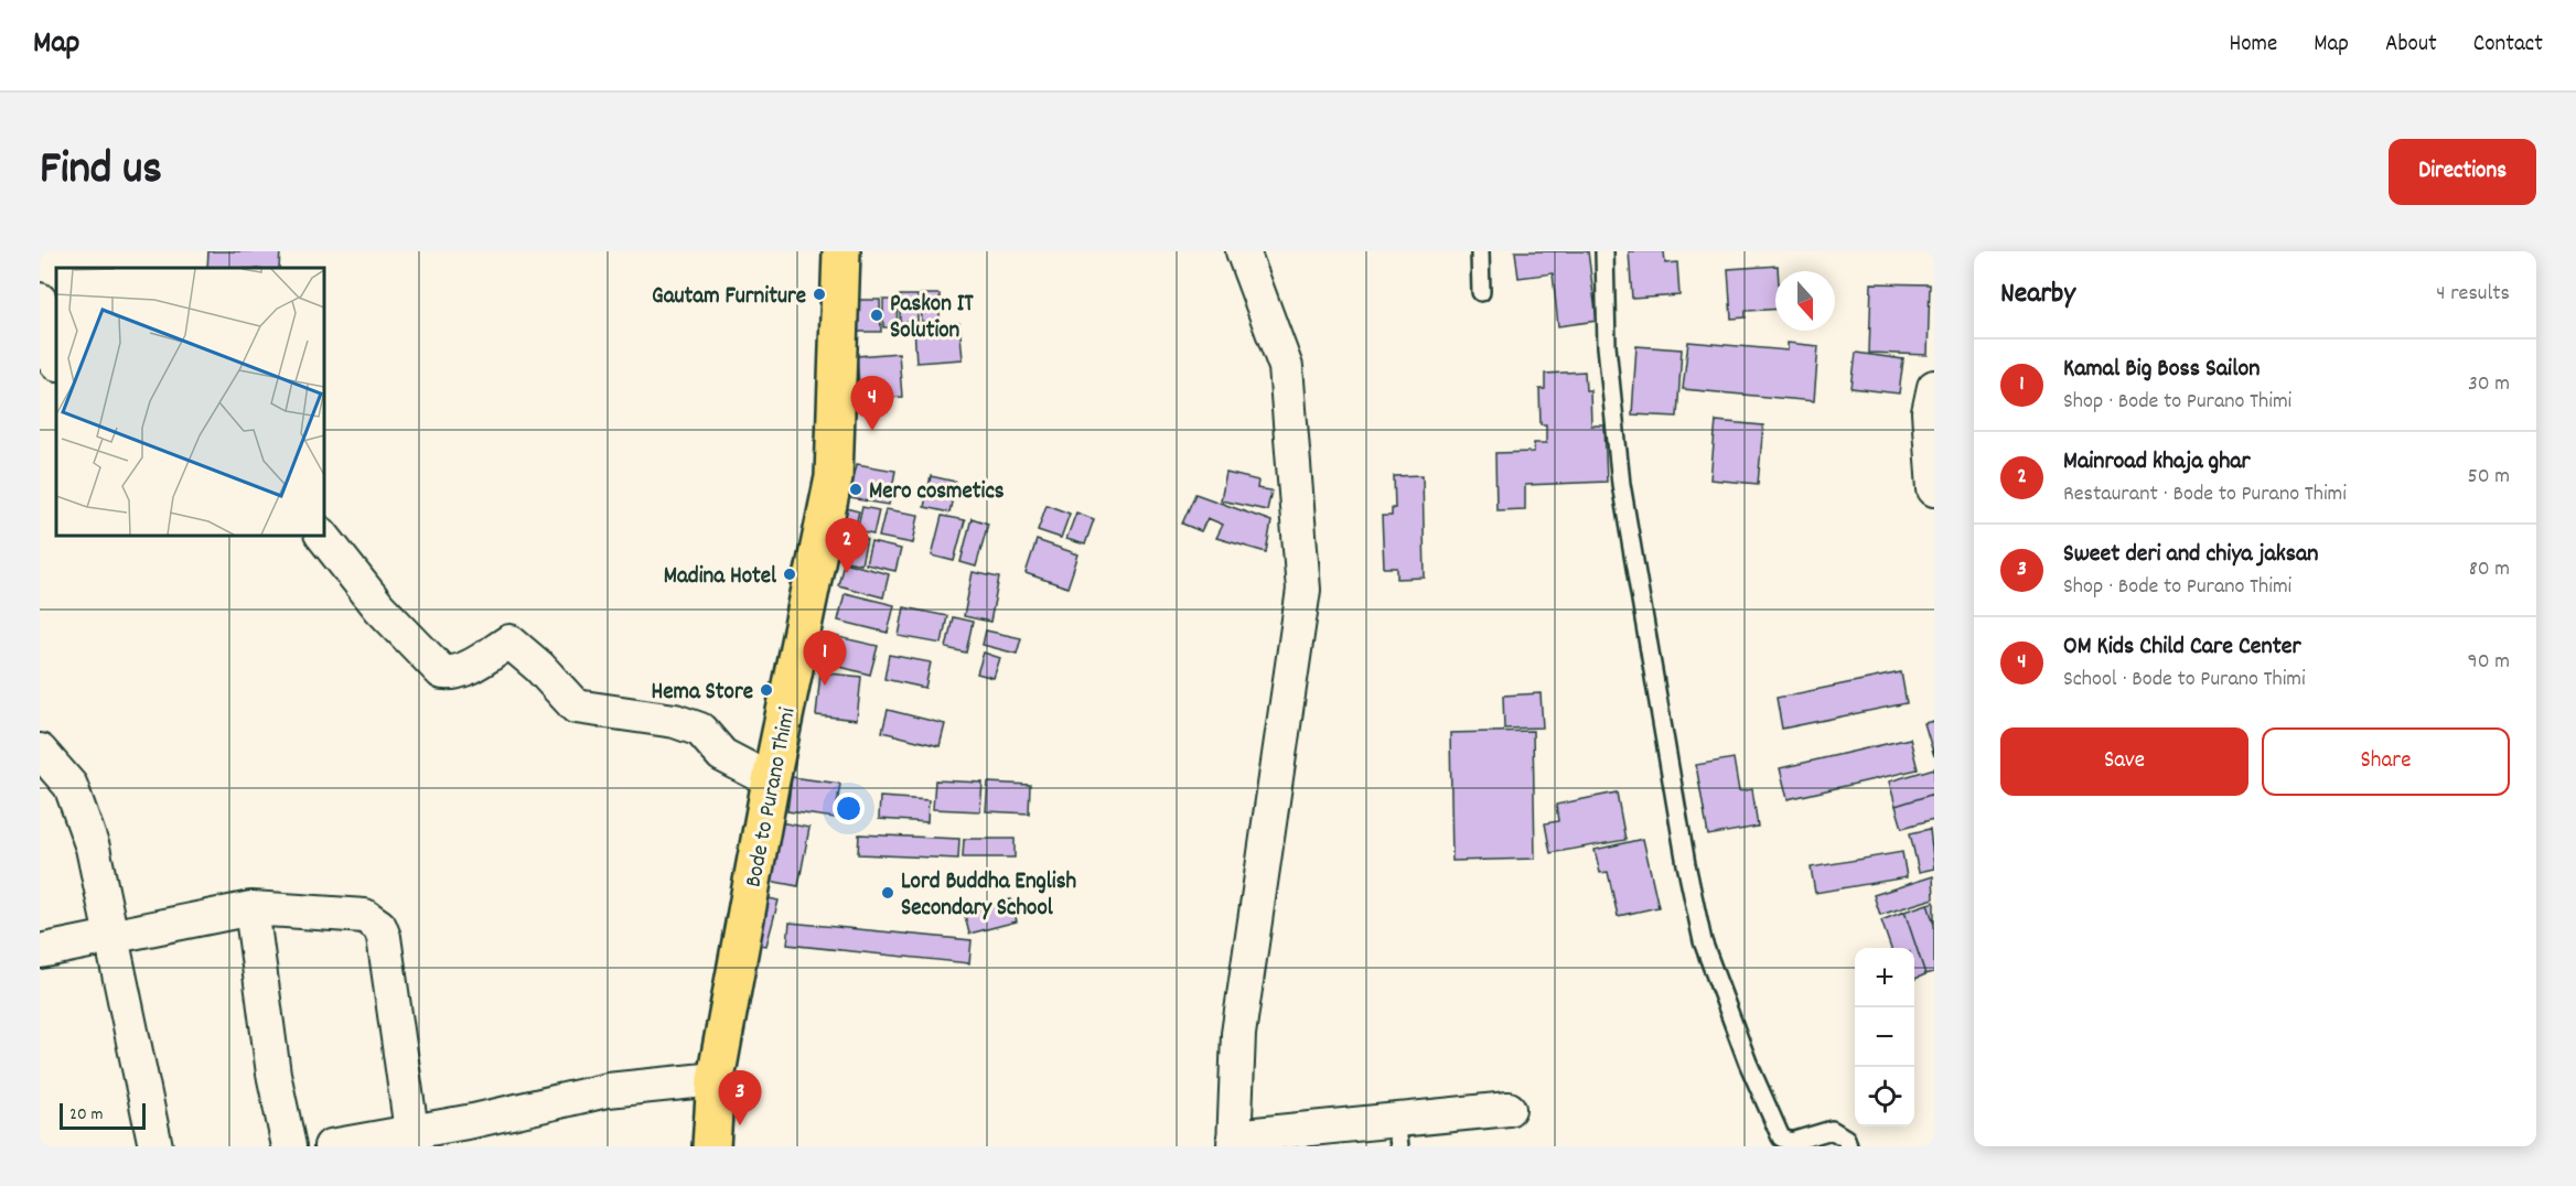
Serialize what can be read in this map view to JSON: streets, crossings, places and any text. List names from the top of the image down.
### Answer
{
  "streets": {
    "main road": ["Bode to Purano Thimi"]
  },
  "places": [
    "Gautam Furniture",
    "Paskon IT Solution",
    "Mero cosmetics",
    "Madina Hotel",
    "Hema Store",
    "Lord Buddha English Secondary School"
  ],
  "scale_bar": "20 m",
  "north": "bottom",
  "page": {
    "header": "Map",
    "nav": [
      "Home",
      "Map",
      "About",
      "Contact"
    ],
    "title": "Find us",
    "buttons": [
      "Directions",
      ["Save", "Share"]
    ],
    "heading": ["Nearby", "4 results"],
    "list": [
      {
        "mark": "1",
        "name": "Kamal Big Boss Sailon",
        "note": "Shop · Bode to Purano Thimi",
        "value": "30 m"
      },
      {
        "mark": "2",
        "name": "Mainroad khaja ghar",
        "note": "Restaurant · Bode to Purano Thimi",
        "value": "50 m"
      },
      {
        "mark": "3",
        "name": "Sweet deri and chiya jaksan",
        "note": "Shop · Bode to Purano Thimi",
        "value": "80 m"
      },
      {
        "mark": "4",
        "name": "OM Kids Child Care Center",
        "note": "School · Bode to Purano Thimi",
        "value": "90 m"
      }
    ],
    "pins": [
      "4",
      "2",
      "1",
      "3"
    ],
    "map_buttons": ["+", "−"],
    "scale": "20 m"
  }
}
